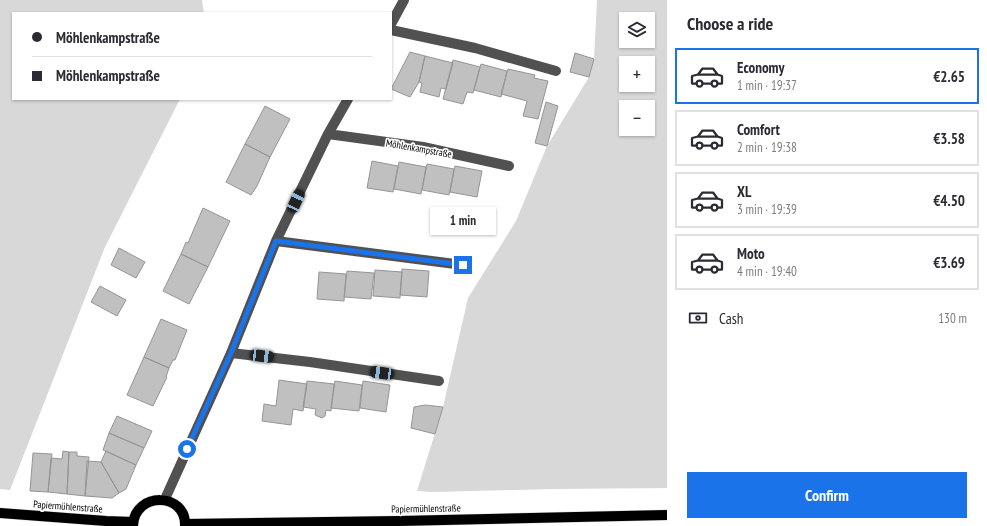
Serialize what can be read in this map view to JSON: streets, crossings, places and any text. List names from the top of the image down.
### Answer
{
  "streets": {
    "main road": ["Papiermühlenstraße"],
    "street": ["Möhlenkampstraße"]
  },
  "page": {
    "heading": "Choose a ride",
    "map_buttons": ["+", "−"],
    "banner": ["Möhlenkampstraße", "Möhlenkampstraße"],
    "list": [
      {
        "name": "Economy",
        "note": "1 min · 19:37",
        "value": "€2.65"
      },
      {
        "name": "Comfort",
        "note": "2 min · 19:38",
        "value": "€3.58"
      },
      {
        "name": "XL",
        "note": "3 min · 19:39",
        "value": "€4.50"
      },
      {
        "name": "Moto",
        "note": "4 min · 19:40",
        "value": "€3.69"
      }
    ],
    "bubble": "1 min",
    "pay": ["Cash", "130 m"],
    "buttons": "Confirm"
  }
}
